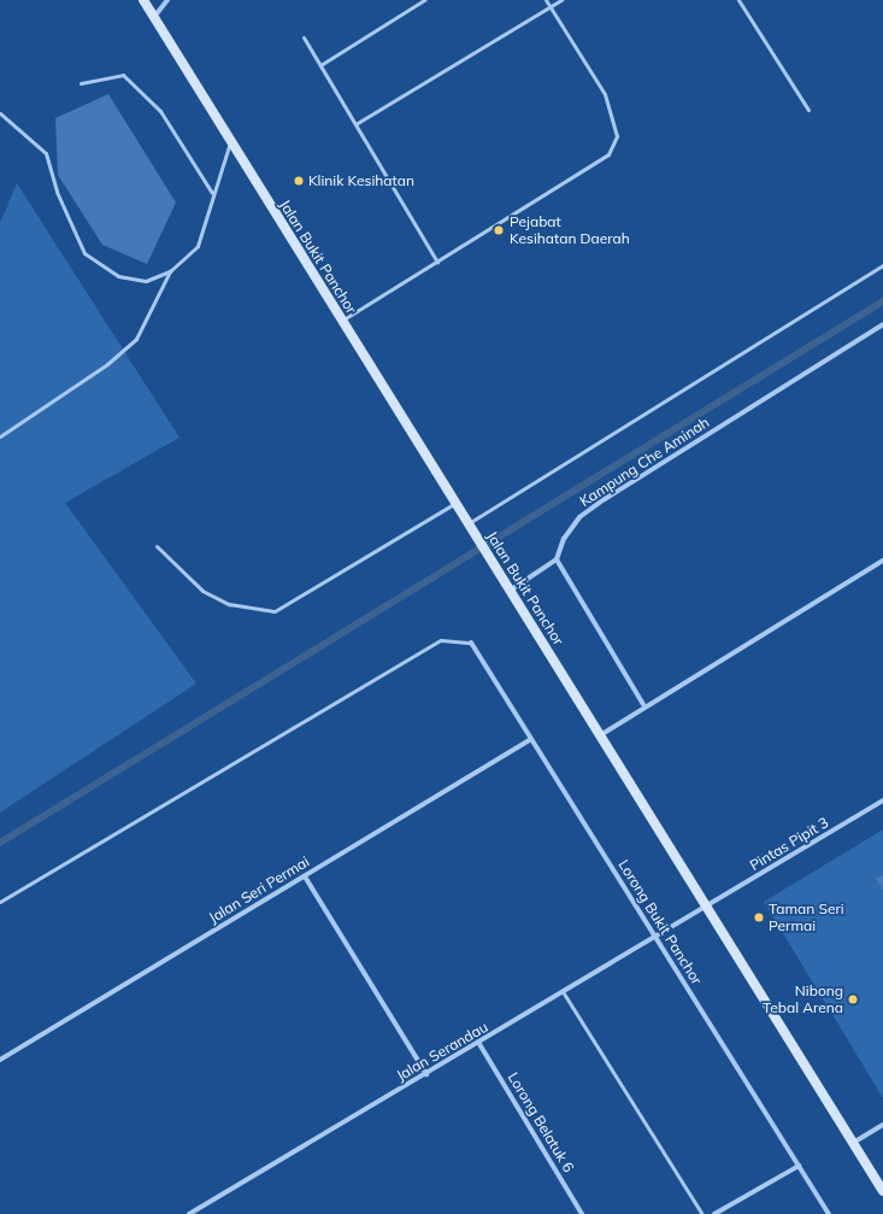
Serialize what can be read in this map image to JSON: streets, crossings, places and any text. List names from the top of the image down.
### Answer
{
  "streets": {
    "main road": ["Jalan Bukit Panchor"],
    "street": [
      "Kampung Che Aminah",
      "Pintas Pipit 3",
      "Jalan Seri Permai",
      "Lorong Bukit Panchor",
      "Jalan Serandau",
      "Lorong Belatuk 6"
    ]
  },
  "crossings": [
    ["Jalan Bukit Panchor", "Pintas Pipit 3"],
    ["Jalan Bukit Panchor", "Jalan Serandau"],
    ["Pintas Pipit 3", "Jalan Serandau"],
    ["Jalan Seri Permai", "Lorong Bukit Panchor"],
    ["Lorong Bukit Panchor", "Jalan Serandau"],
    ["Jalan Serandau", "Lorong Belatuk 6"]
  ],
  "places": [
    "Klinik Kesihatan",
    "Pejabat Kesihatan Daerah",
    "Taman Seri Permai",
    "Nibong Tebal Arena"
  ]
}
